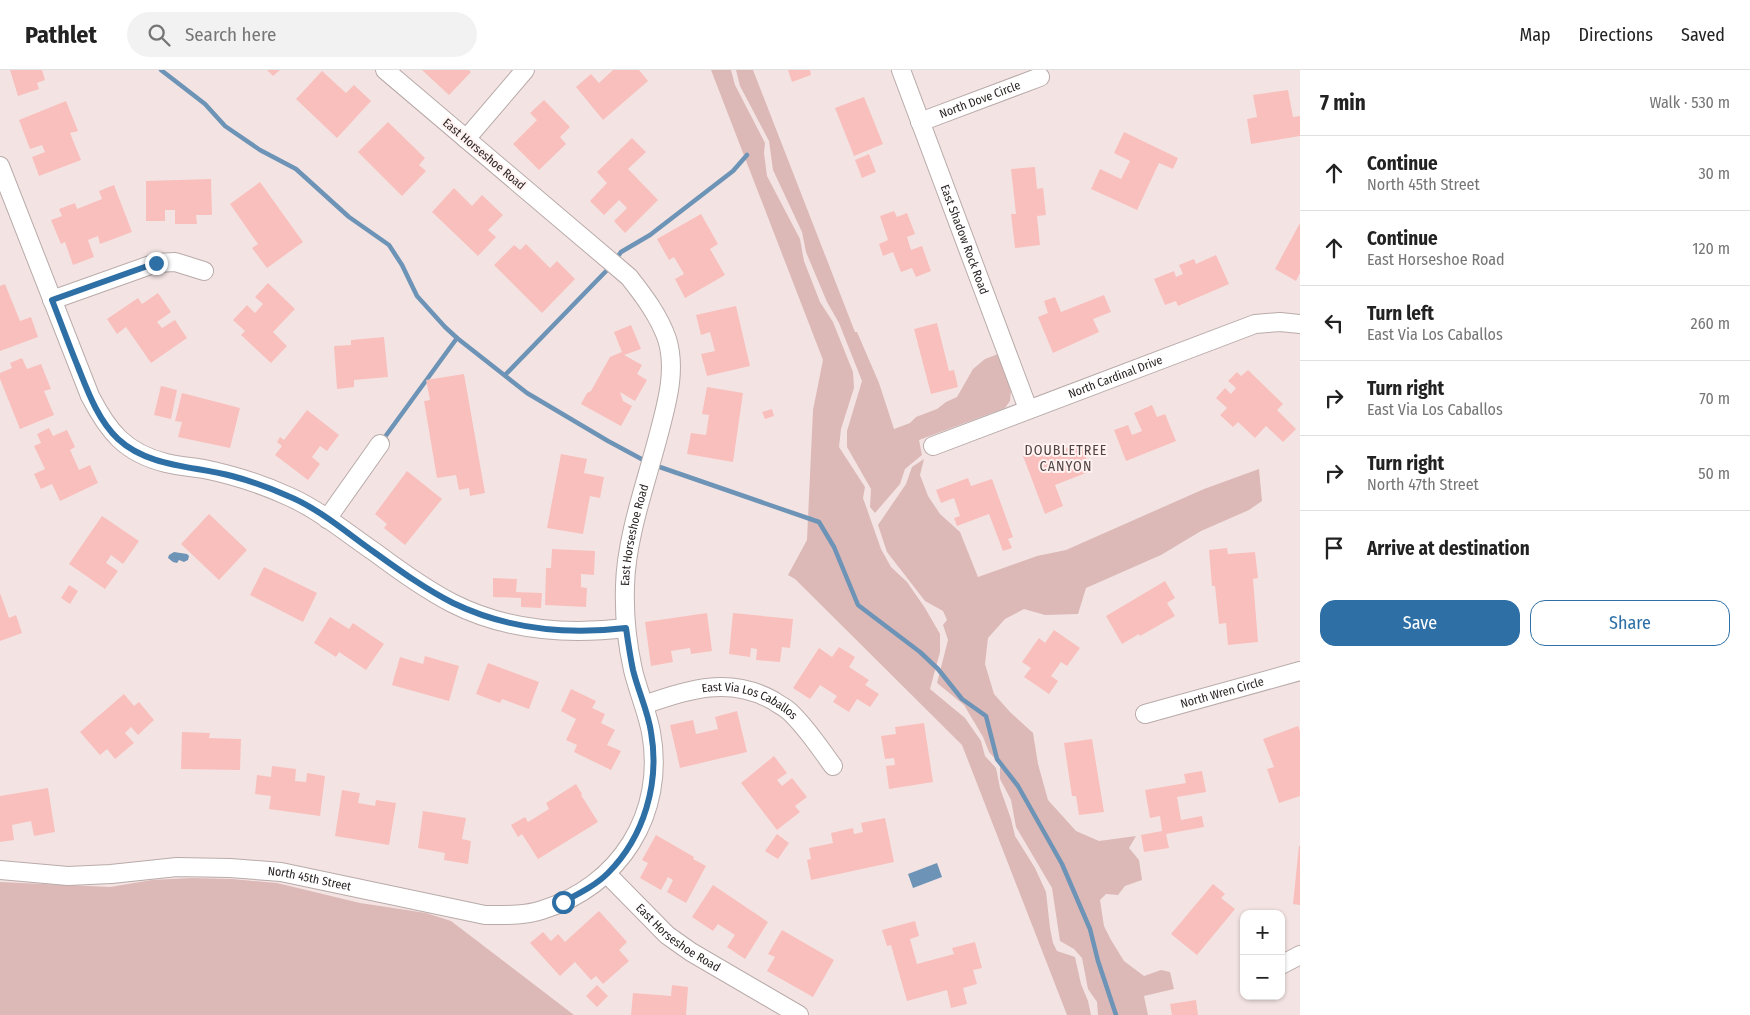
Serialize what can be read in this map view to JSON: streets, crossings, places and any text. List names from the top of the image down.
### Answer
{
  "streets": {
    "street": [
      "North Dove Circle",
      "East Horseshoe Road",
      "East Shadow Rock Road",
      "North Cardinal Drive",
      "North Wren Circle",
      "East Via Los Caballos",
      "North 45th Street"
    ]
  },
  "crossings": [
    ["North Dove Circle", "East Shadow Rock Road"],
    ["East Horseshoe Road", "East Via Los Caballos"],
    ["East Horseshoe Road", "North 45th Street"],
    ["East Shadow Rock Road", "North Cardinal Drive"]
  ],
  "districts": ["DOUBLETREE CANYON"],
  "page": {
    "header": "Pathlet",
    "search": "Search here",
    "nav": ["Map", "Directions", "Saved"],
    "heading": ["7 min", "Walk · 530 m"],
    "list": [
      ["Continue", "North 45th Street", "30 m"],
      ["Continue", "East Horseshoe Road", "120 m"],
      ["Turn left", "East Via Los Caballos", "260 m"],
      ["Turn right", "East Via Los Caballos", "70 m"],
      ["Turn right", "North 47th Street", "50 m"],
      "Arrive at destination"
    ],
    "buttons": ["Save", "Share"],
    "map_buttons": ["+", "−"]
  }
}
